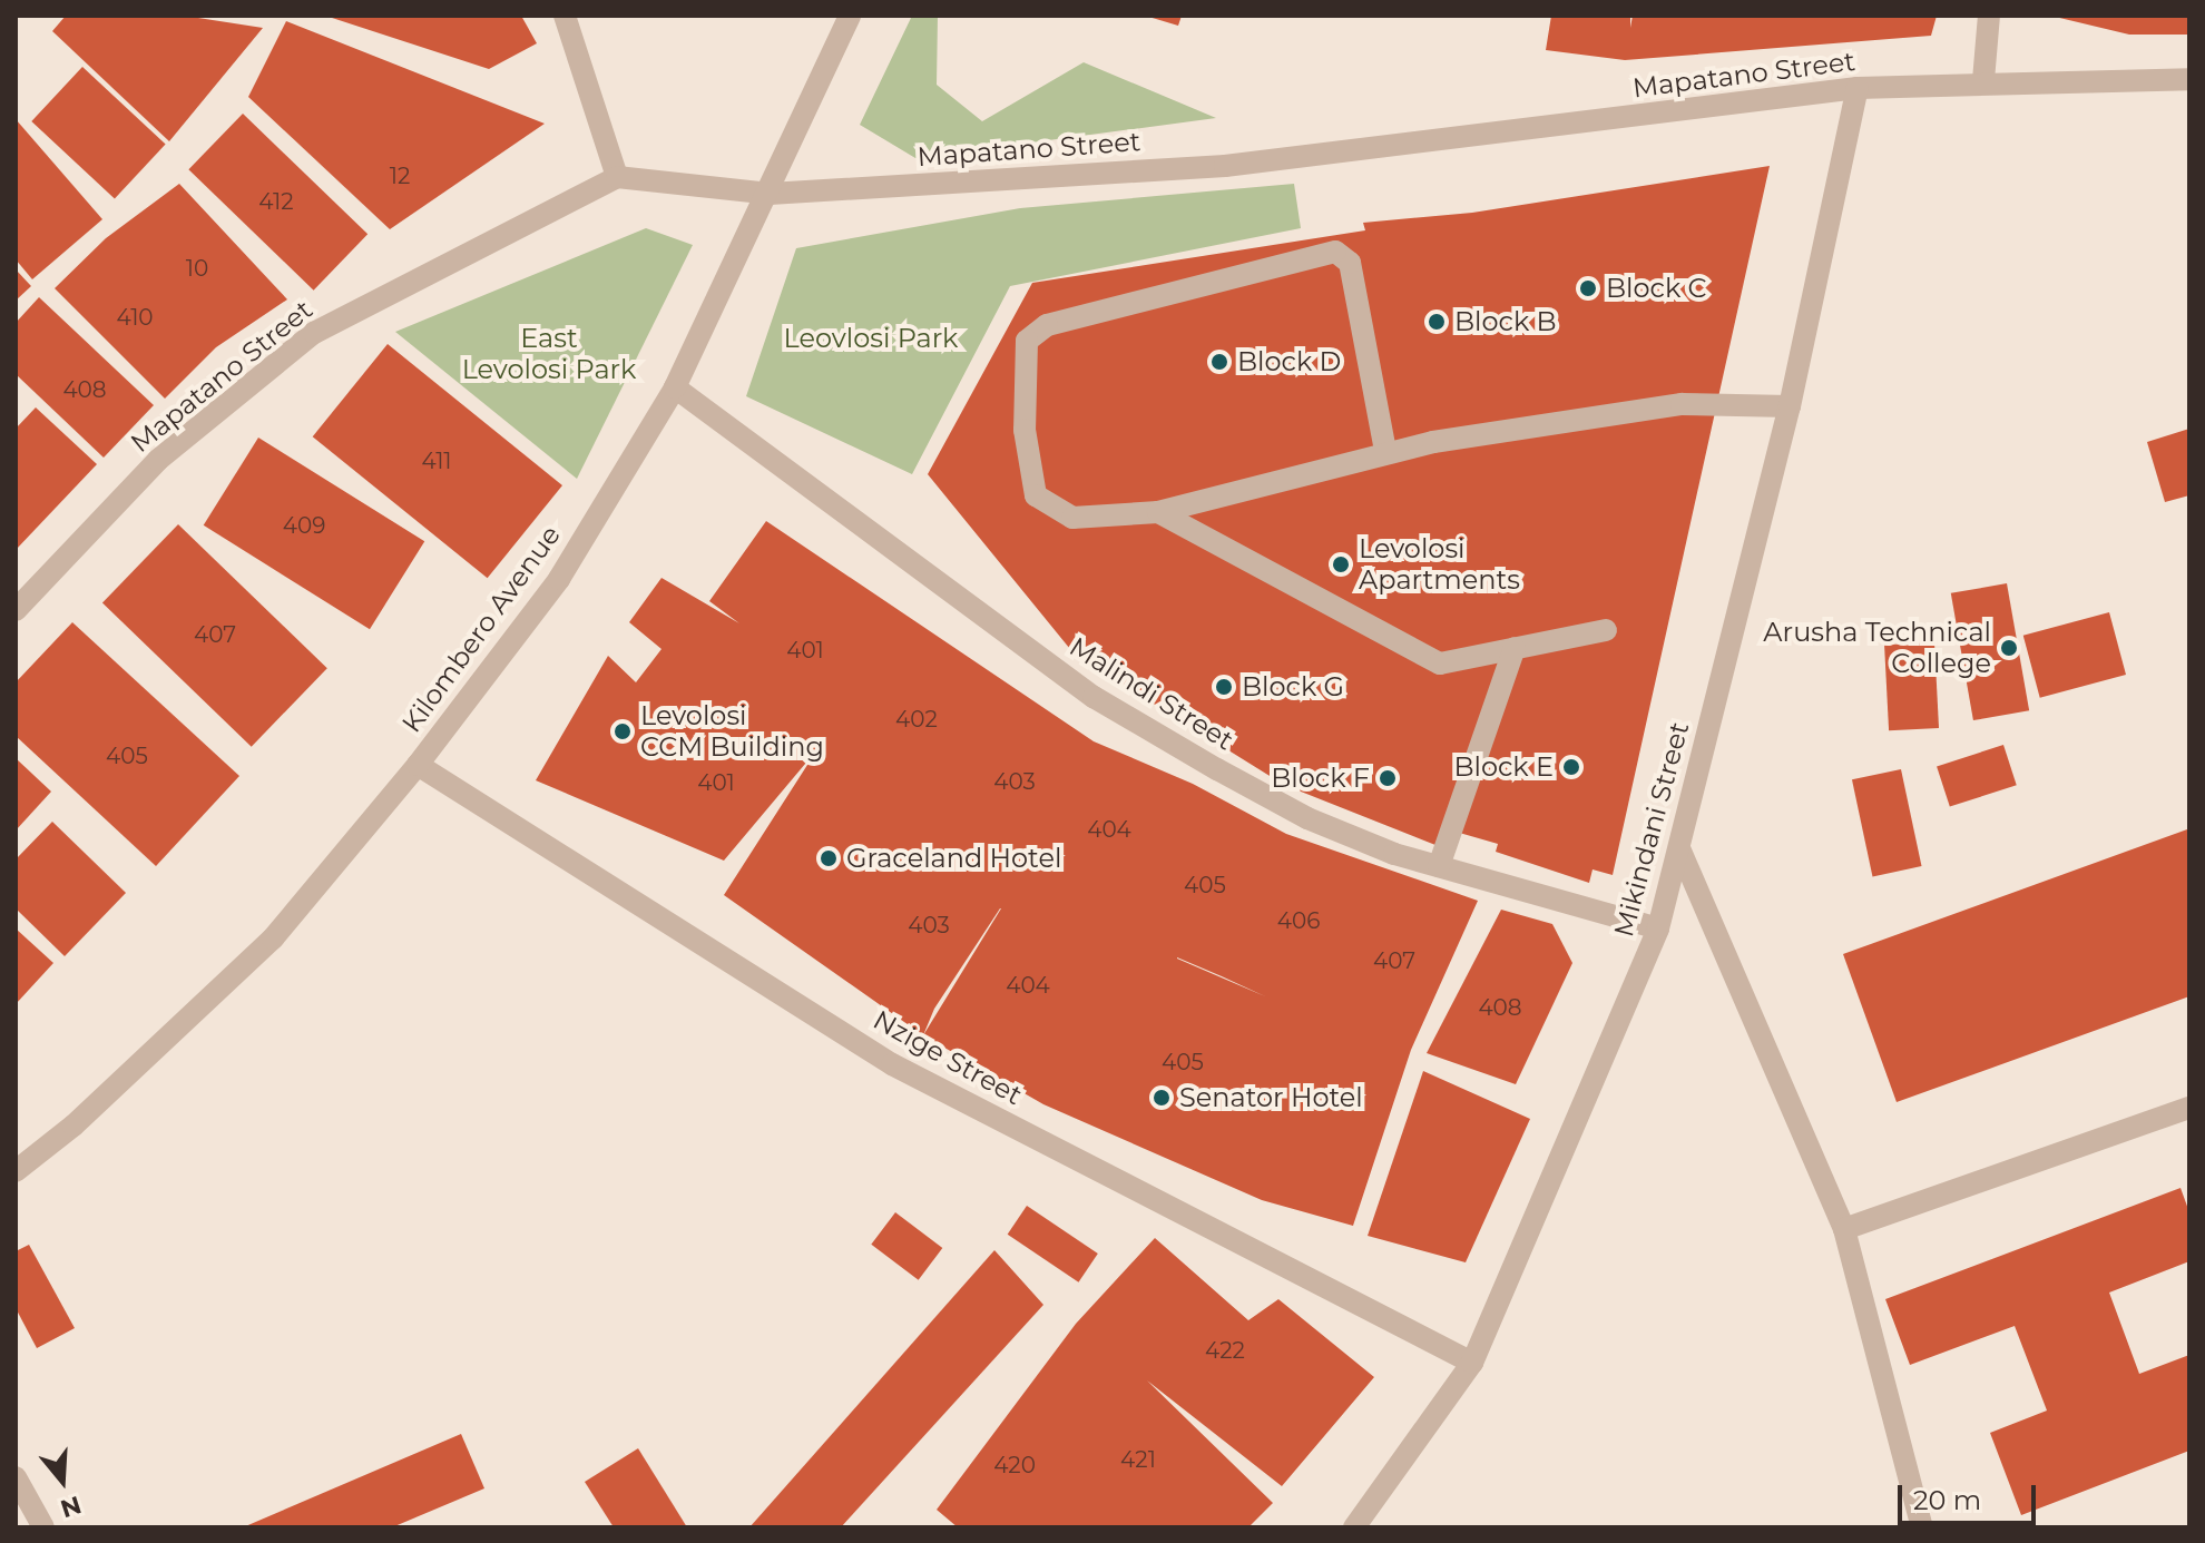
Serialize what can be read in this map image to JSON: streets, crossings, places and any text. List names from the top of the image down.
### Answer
{
  "streets": {
    "street": [
      "Mapatano Street",
      "Kilombero Avenue",
      "Malindi Street",
      "Mikindani Street",
      "Nzige Street"
    ]
  },
  "crossings": [
    ["Mapatano Street", "Kilombero Avenue"],
    ["Mapatano Street", "Mikindani Street"],
    ["Kilombero Avenue", "Malindi Street"],
    ["Kilombero Avenue", "Nzige Street"],
    ["Malindi Street", "Mikindani Street"],
    ["Mikindani Street", "Nzige Street"]
  ],
  "parks": ["East Levolosi Park", "Leovlosi Park"],
  "places": [
    "Block C",
    "Block B",
    "Block D",
    "Levolosi Apartments",
    "Arusha Technical College",
    "Block G",
    "Levolosi CCM Building",
    "Block E",
    "Block F",
    "Graceland Hotel",
    "Senator Hotel"
  ],
  "house_numbers": [
    "12",
    "412",
    "10",
    "410",
    "408",
    "411",
    "409",
    "407",
    "401",
    "402",
    "405",
    "403",
    "401",
    "404",
    "405",
    "406",
    "403",
    "407",
    "404",
    "408",
    "405",
    "422",
    "421",
    "420"
  ],
  "scale_bar": "20 m",
  "north": "bottom"
}
